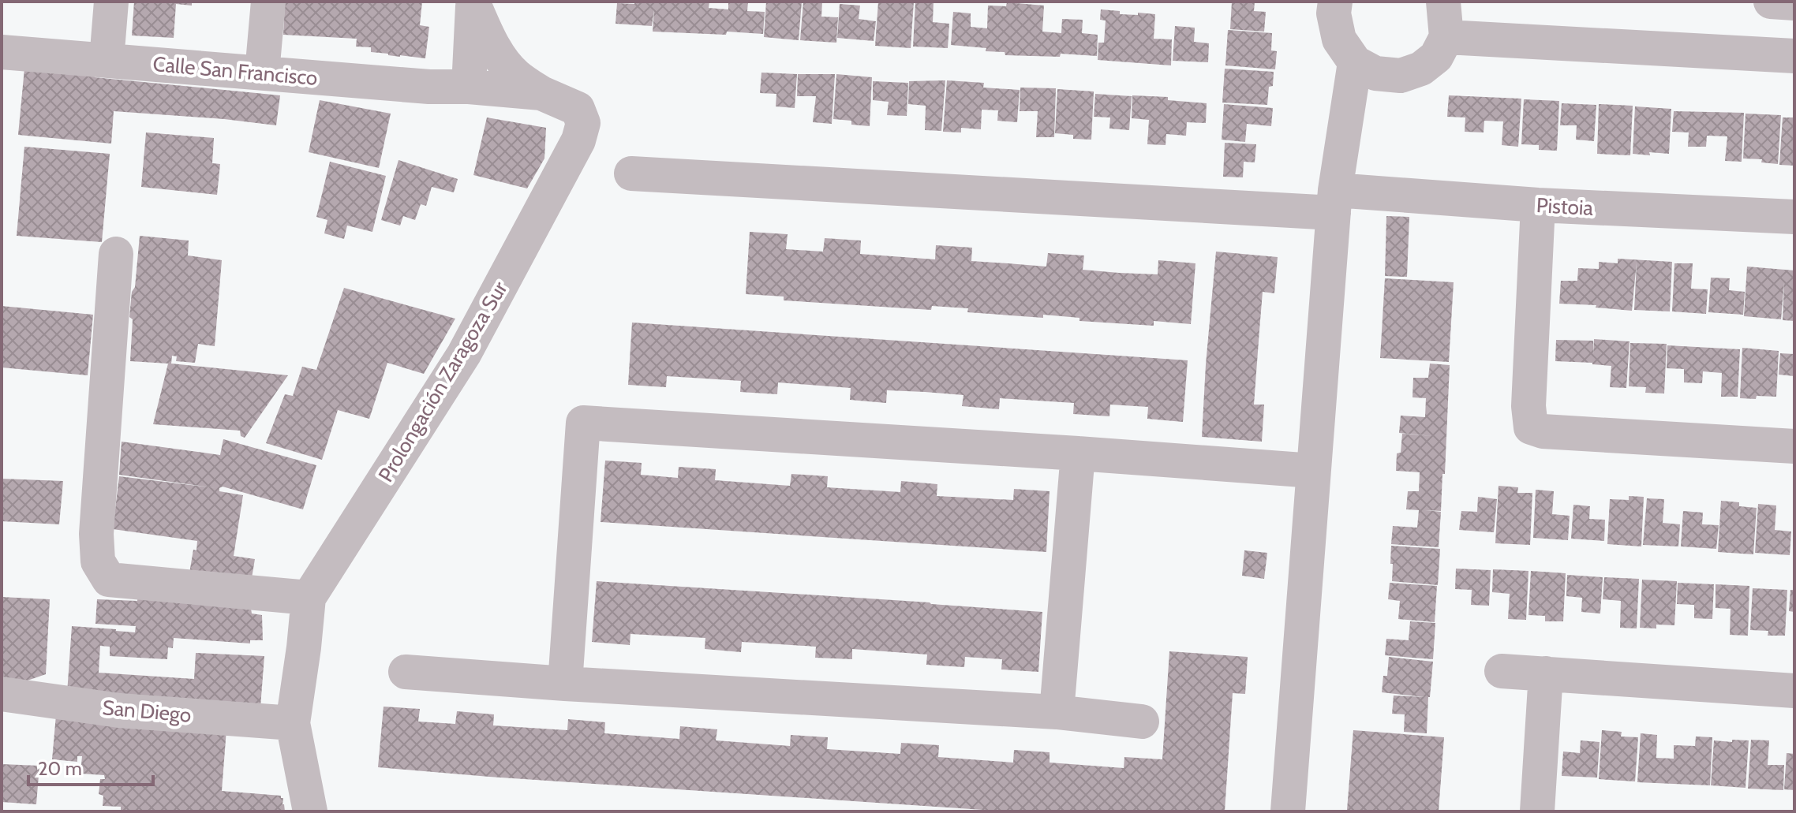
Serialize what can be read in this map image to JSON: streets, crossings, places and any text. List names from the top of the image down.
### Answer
{
  "streets": {
    "street": [
      "Calle San Francisco",
      "Pistoia",
      "Prolongación Zaragoza Sur",
      "San Diego"
    ]
  },
  "crossings": [
    ["Calle San Francisco", "Prolongación Zaragoza Sur"],
    ["Prolongación Zaragoza Sur", "San Diego"]
  ],
  "scale_bar": "20 m"
}
